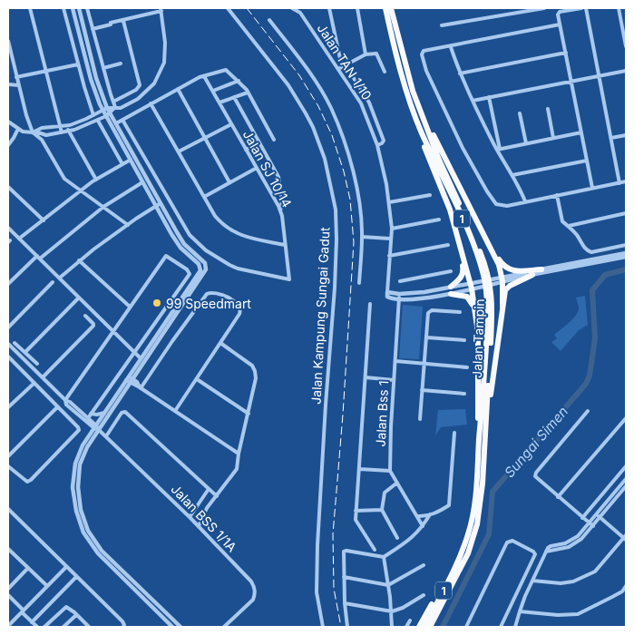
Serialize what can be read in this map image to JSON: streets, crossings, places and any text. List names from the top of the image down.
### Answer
{
  "streets": {
    "highway": ["1", "Jalan Tampin"],
    "street": [
      "Jalan TAN 1/10",
      "Jalan SJ 10/14",
      "Jalan Kampung Sungai Gadut",
      "Jalan Bss 1",
      "Jalan BSS 1/1A"
    ]
  },
  "crossings": [
    ["1", "Jalan Tampin"]
  ],
  "water": ["Sungai Simen"],
  "places": ["99 Speedmart"]
}
